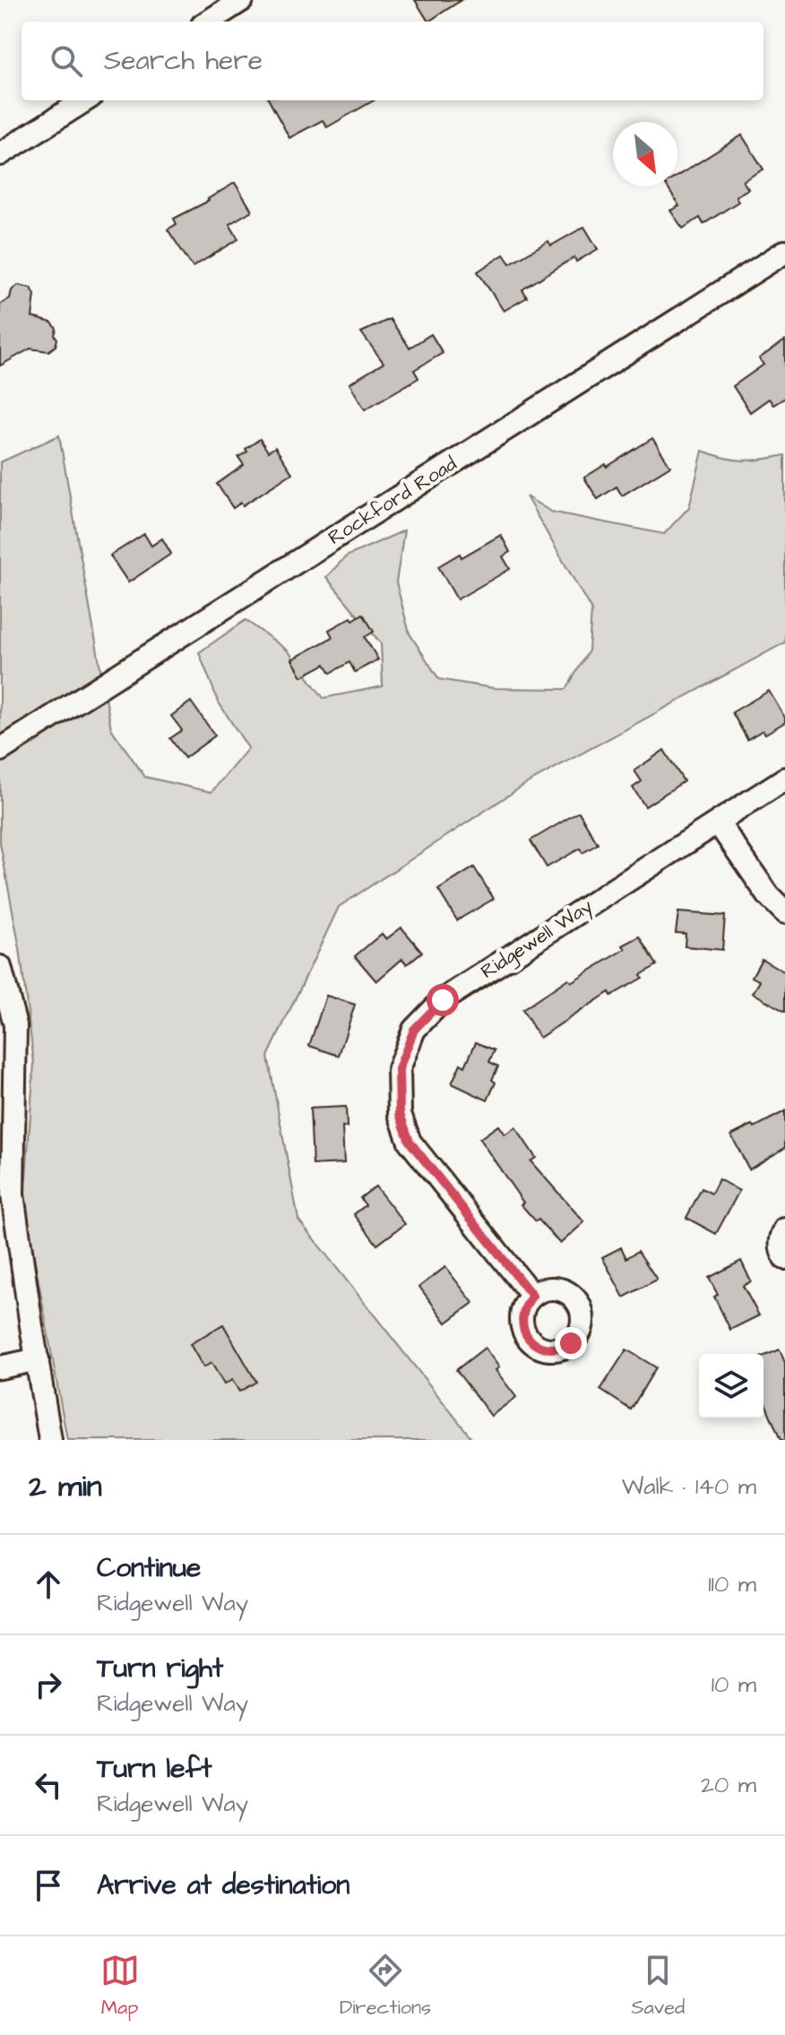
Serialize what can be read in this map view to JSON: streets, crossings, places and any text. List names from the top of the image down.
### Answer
{
  "streets": {
    "street": ["Rockford Road", "Ridgewell Way"]
  },
  "north": "bottom right",
  "page": {
    "search": "Search here",
    "heading": ["2 min", "Walk · 140 m"],
    "list": [
      ["Continue", "Ridgewell Way", "110 m"],
      ["Turn right", "Ridgewell Way", "10 m"],
      ["Turn left", "Ridgewell Way", "20 m"],
      "Arrive at destination"
    ],
    "nav": ["Map", "Directions", "Saved"]
  }
}
